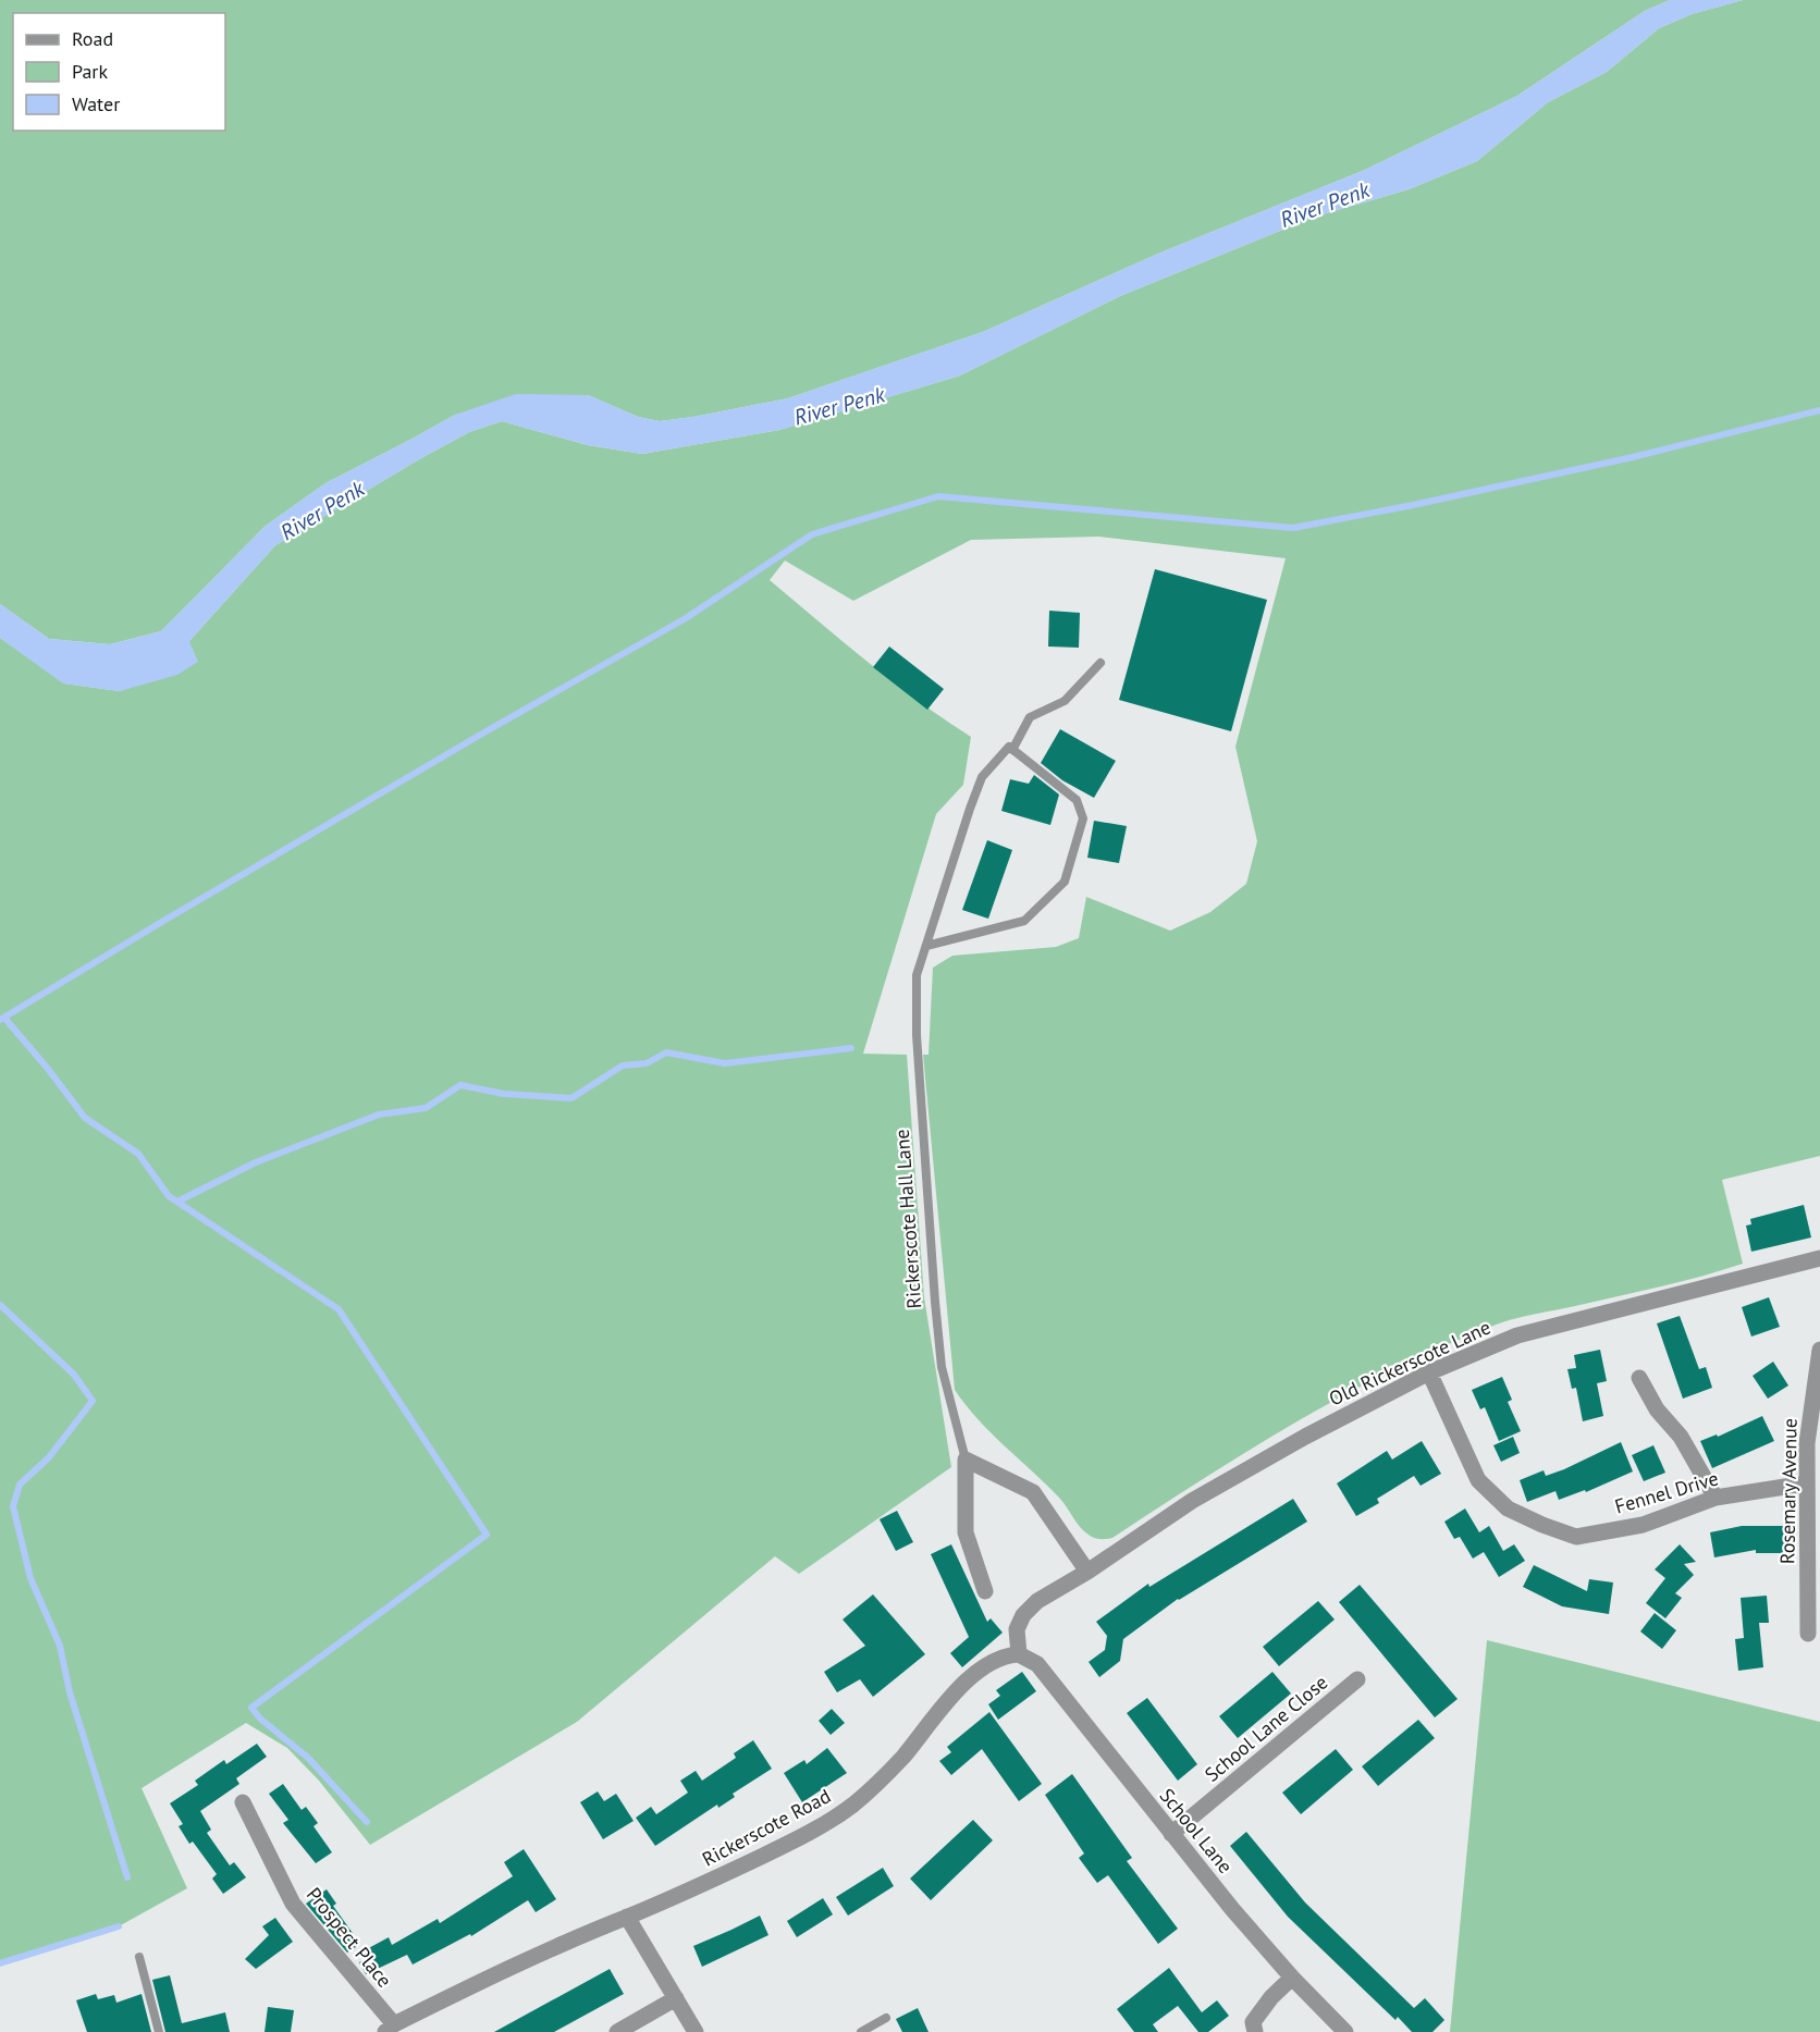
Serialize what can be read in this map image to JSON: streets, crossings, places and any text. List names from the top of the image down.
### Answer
{
  "streets": {
    "street": [
      "Old Rickerscote Lane",
      "Rosemary Avenue",
      "Fennel Drive",
      "School Lane Close",
      "Rickerscote Road",
      "School Lane",
      "Prospect Place"
    ],
    "lane": ["Rickerscote Hall Lane"]
  },
  "crossings": [
    ["Old Rickerscote Lane", "Fennel Drive"],
    ["Rosemary Avenue", "Fennel Drive"],
    ["School Lane Close", "School Lane"],
    ["Rickerscote Road", "School Lane"],
    ["Rickerscote Road", "Prospect Place"]
  ],
  "water": ["River Penk"],
  "legend": ["Road", "Park", "Water"]
}
